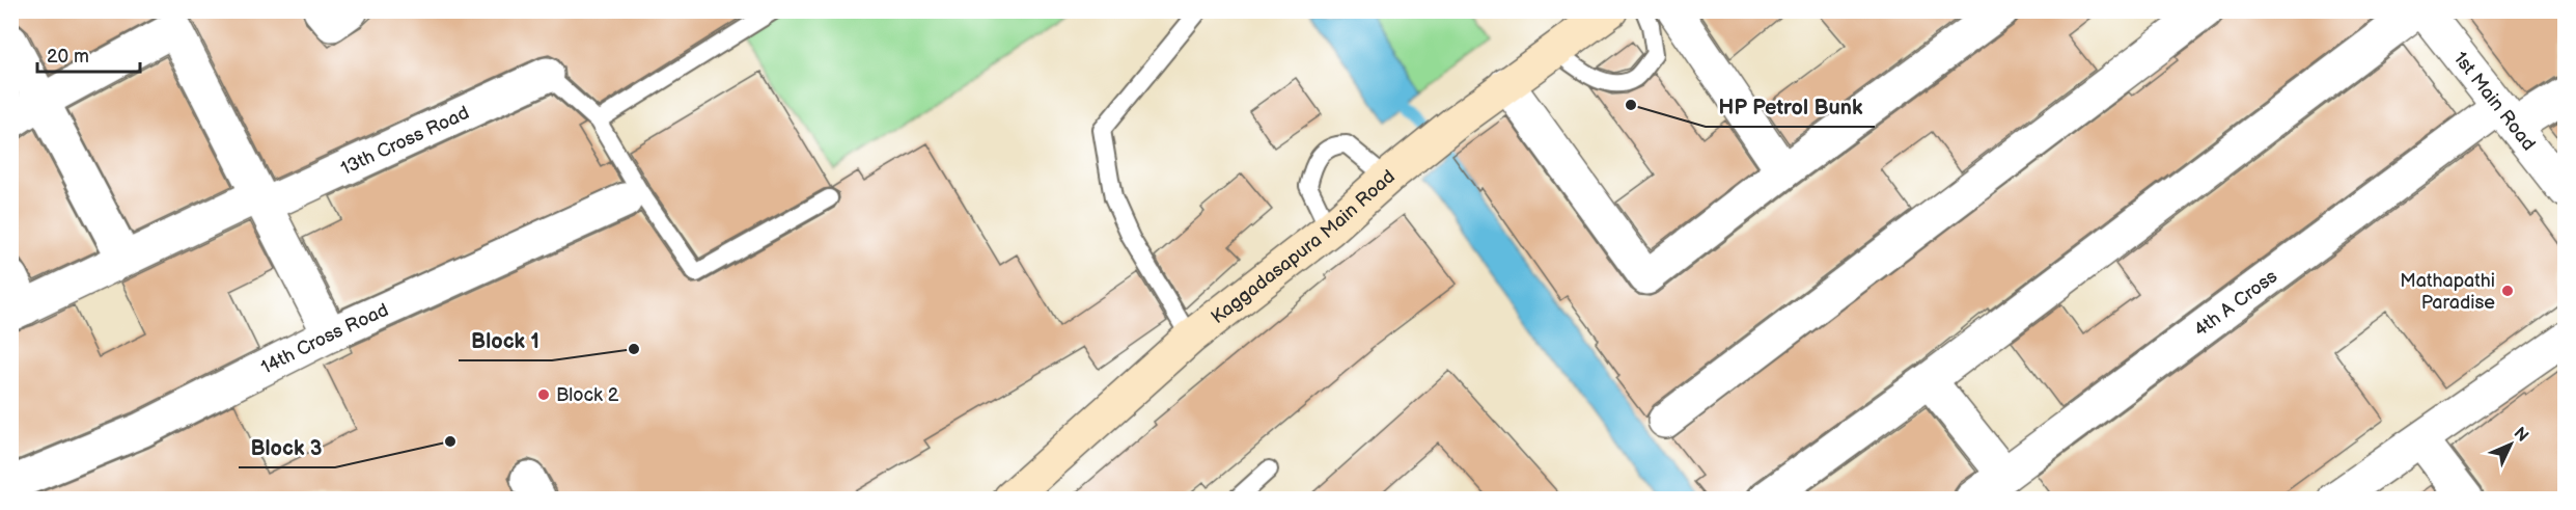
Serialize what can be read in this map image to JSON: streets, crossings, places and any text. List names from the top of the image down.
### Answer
{
  "streets": {
    "main road": ["Kaggadasapura Main Road"],
    "street": [
      "1st Main Road",
      "13th Cross Road",
      "4th A Cross",
      "14th Cross Road"
    ]
  },
  "crossings": [
    ["1st Main Road", "4th A Cross"]
  ],
  "places": [
    "HP Petrol Bunk",
    "Mathapathi Paradise",
    "Block 1",
    "Block 2",
    "Block 3"
  ],
  "scale_bar": "20 m",
  "north": "top right"
}
